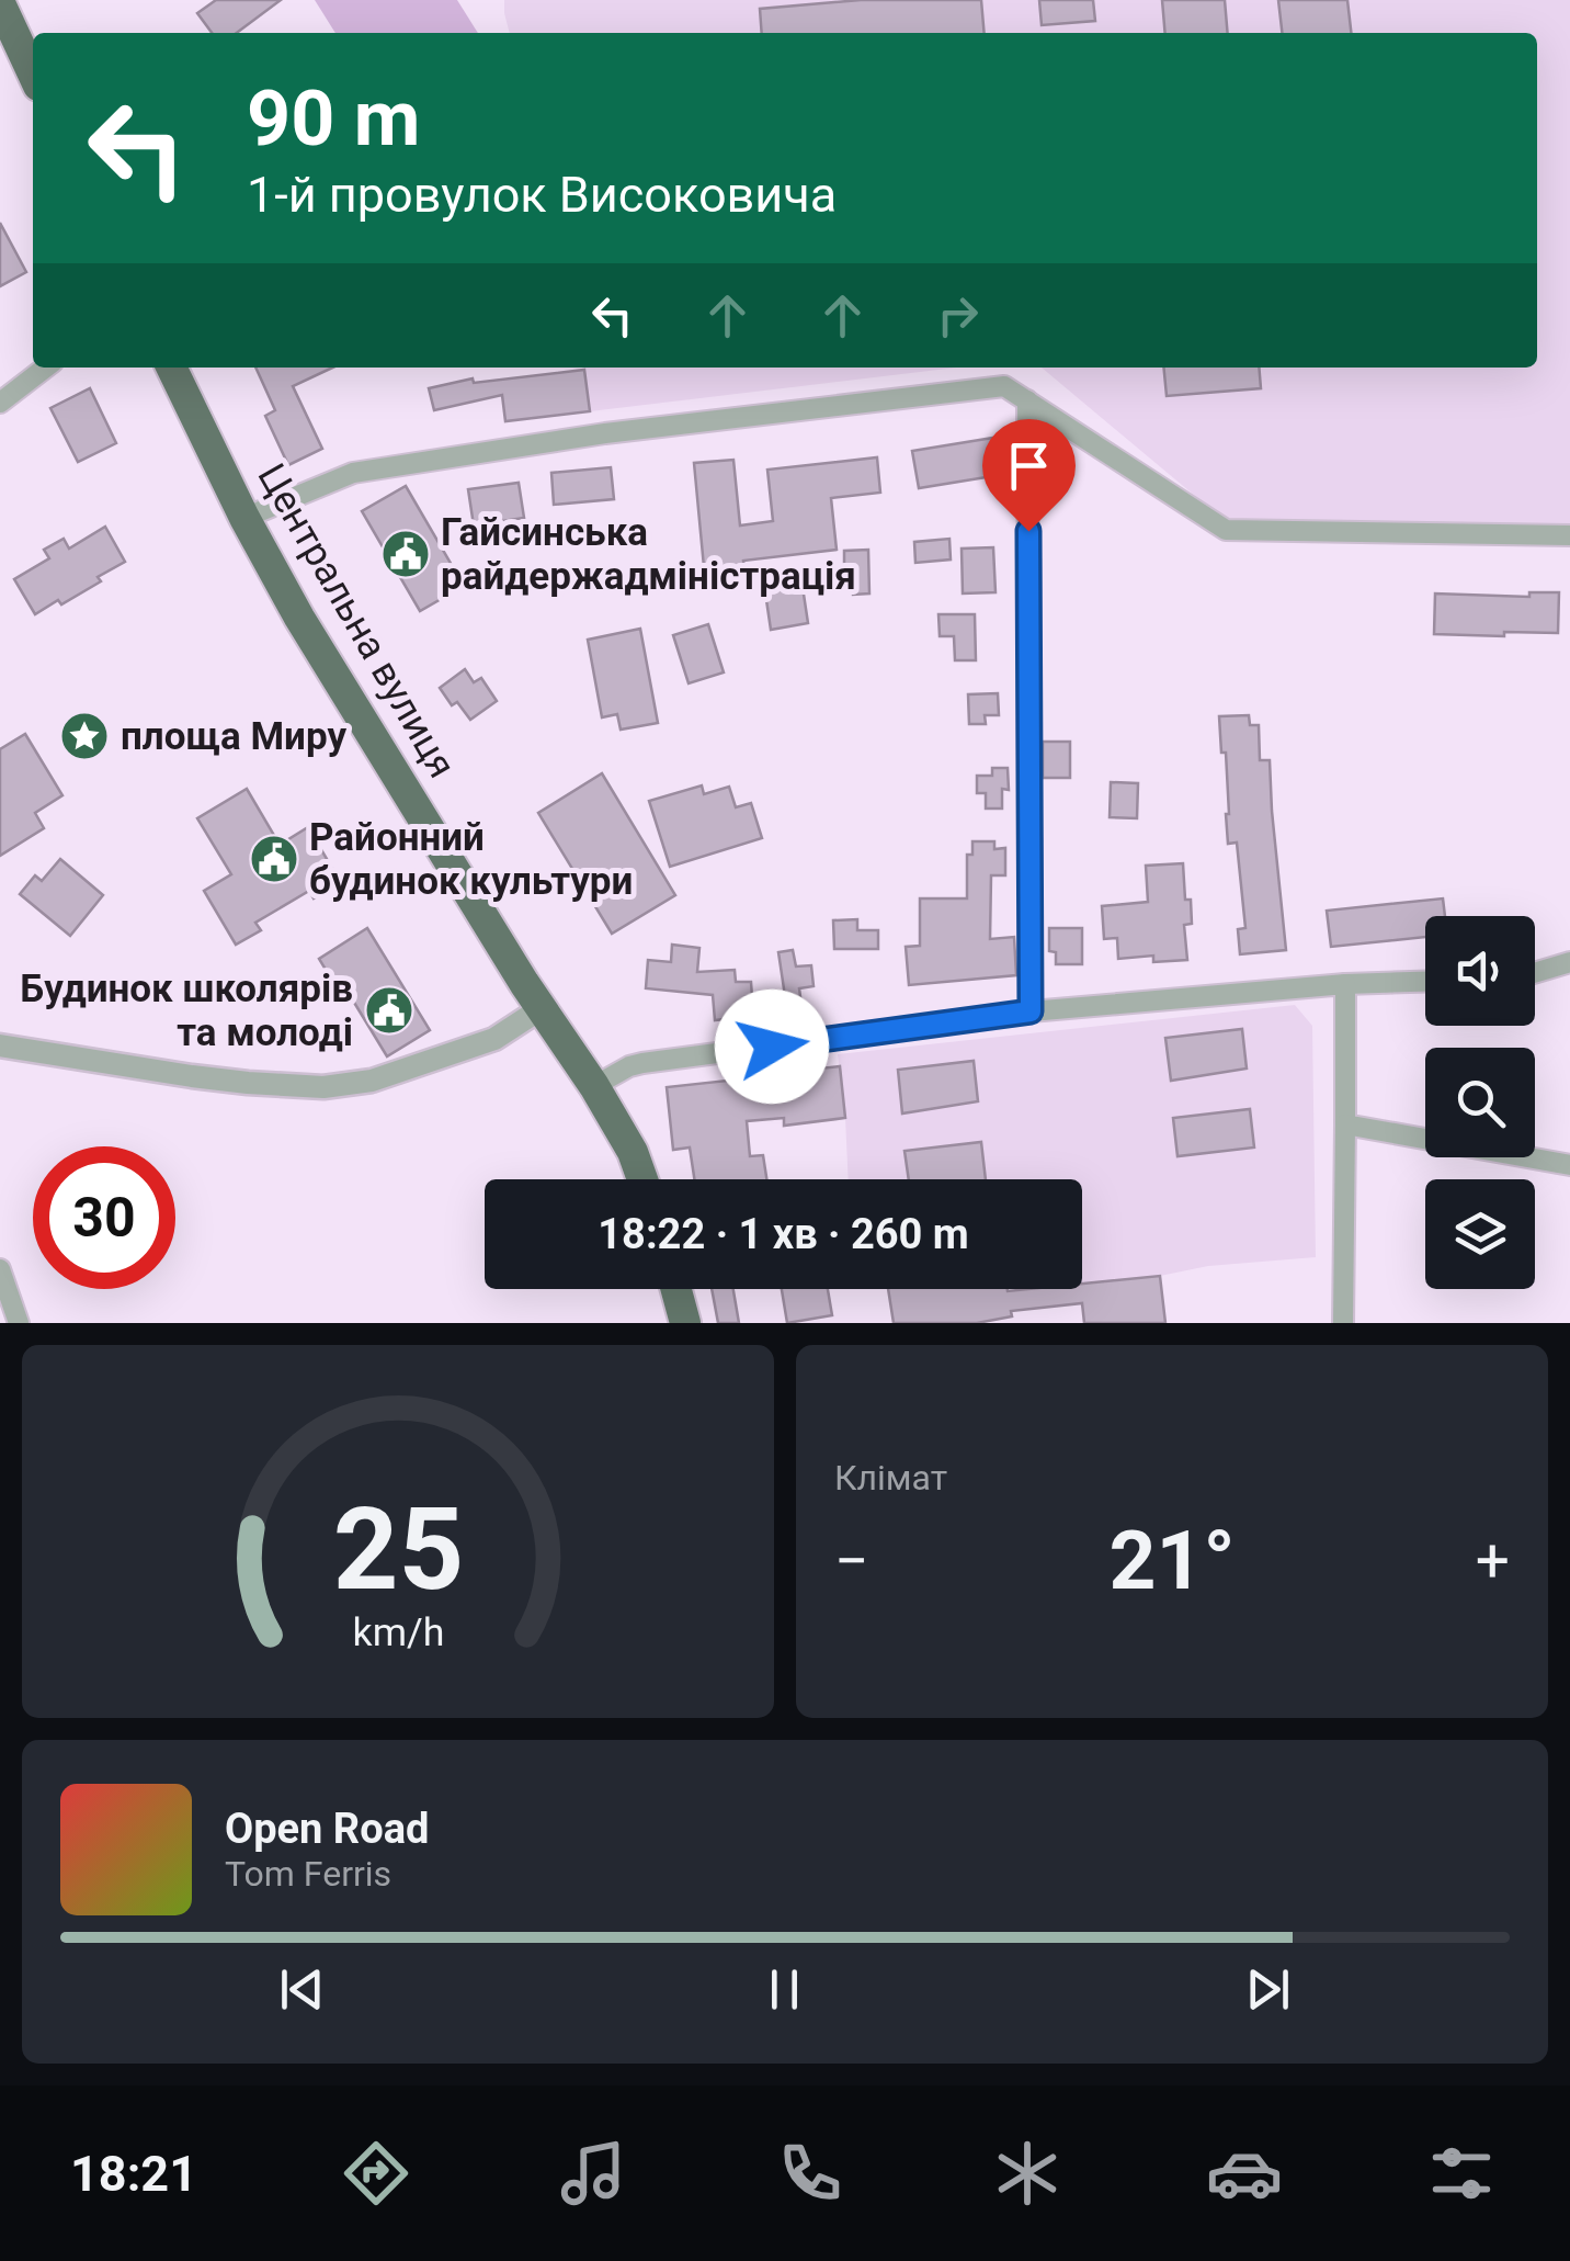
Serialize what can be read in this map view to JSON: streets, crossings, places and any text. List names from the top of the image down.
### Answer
{
  "streets": {
    "highway": ["Центральна вулиця"]
  },
  "places": {
    "public building": ["Гайсинська райдержадміністрація", "Районний будинок культури", "Будинок школярів та молоді"],
    "place": ["площа Миру"]
  },
  "page": {
    "turn": ["90 m", "1-й провулок Високовича"],
    "limit": "30",
    "trip": "18:22 · 1 хв · 260 m",
    "tile": "Клімат",
    "heat": ["−", "21°", "+"],
    "song": ["Open Road", "Tom Ferris"],
    "tabs": "18:21",
    "gauge": ["25", "km/h"]
  }
}
